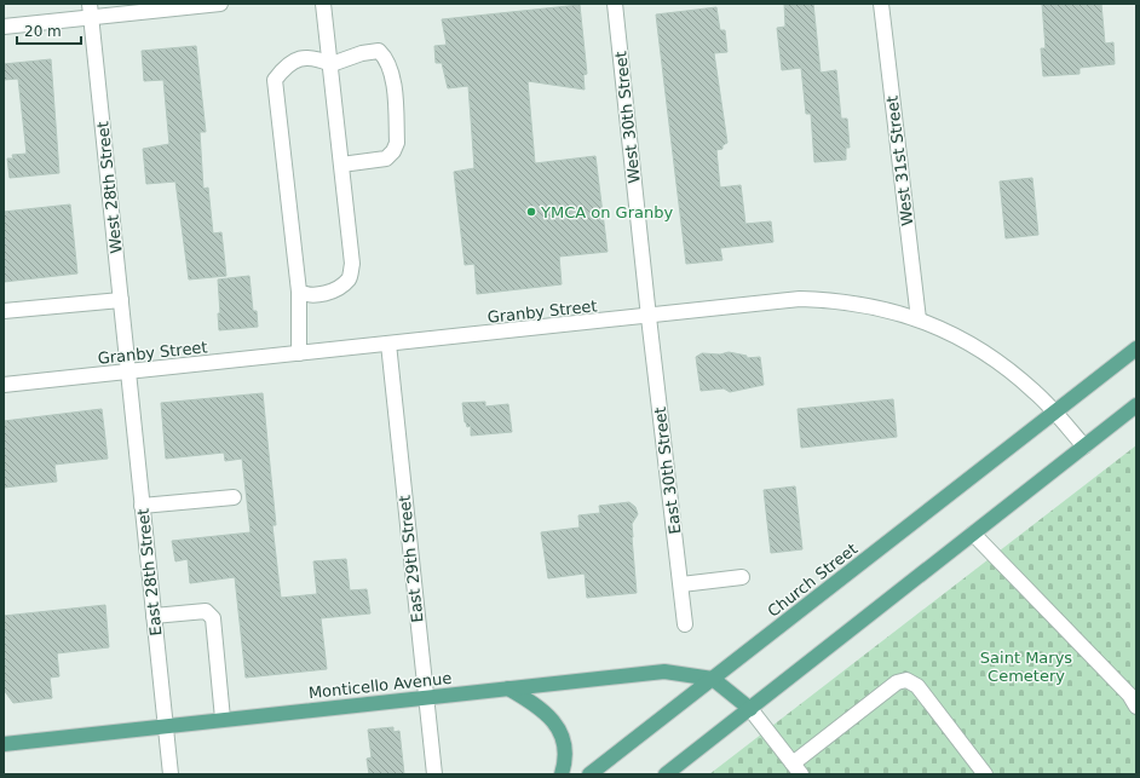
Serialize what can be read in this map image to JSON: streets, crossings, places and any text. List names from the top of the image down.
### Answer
{
  "streets": {
    "main road": ["Church Street", "Monticello Avenue"],
    "street": [
      "West 30th Street",
      "West 31st Street",
      "West 28th Street",
      "Granby Street",
      "East 30th Street",
      "East 29th Street",
      "East 28th Street"
    ]
  },
  "crossings": [
    ["West 30th Street", "Granby Street"],
    ["West 30th Street", "East 30th Street"],
    ["West 31st Street", "Granby Street"],
    ["West 28th Street", "Granby Street"],
    ["West 28th Street", "East 28th Street"],
    ["Granby Street", "East 30th Street"],
    ["Granby Street", "East 29th Street"],
    ["Granby Street", "East 28th Street"],
    ["Granby Street", "Church Street"],
    ["East 29th Street", "Monticello Avenue"],
    ["East 28th Street", "Monticello Avenue"],
    ["Church Street", "Monticello Avenue"]
  ],
  "parks": ["Saint Marys Cemetery"],
  "places": ["YMCA on Granby"],
  "scale_bar": "20 m"
}
